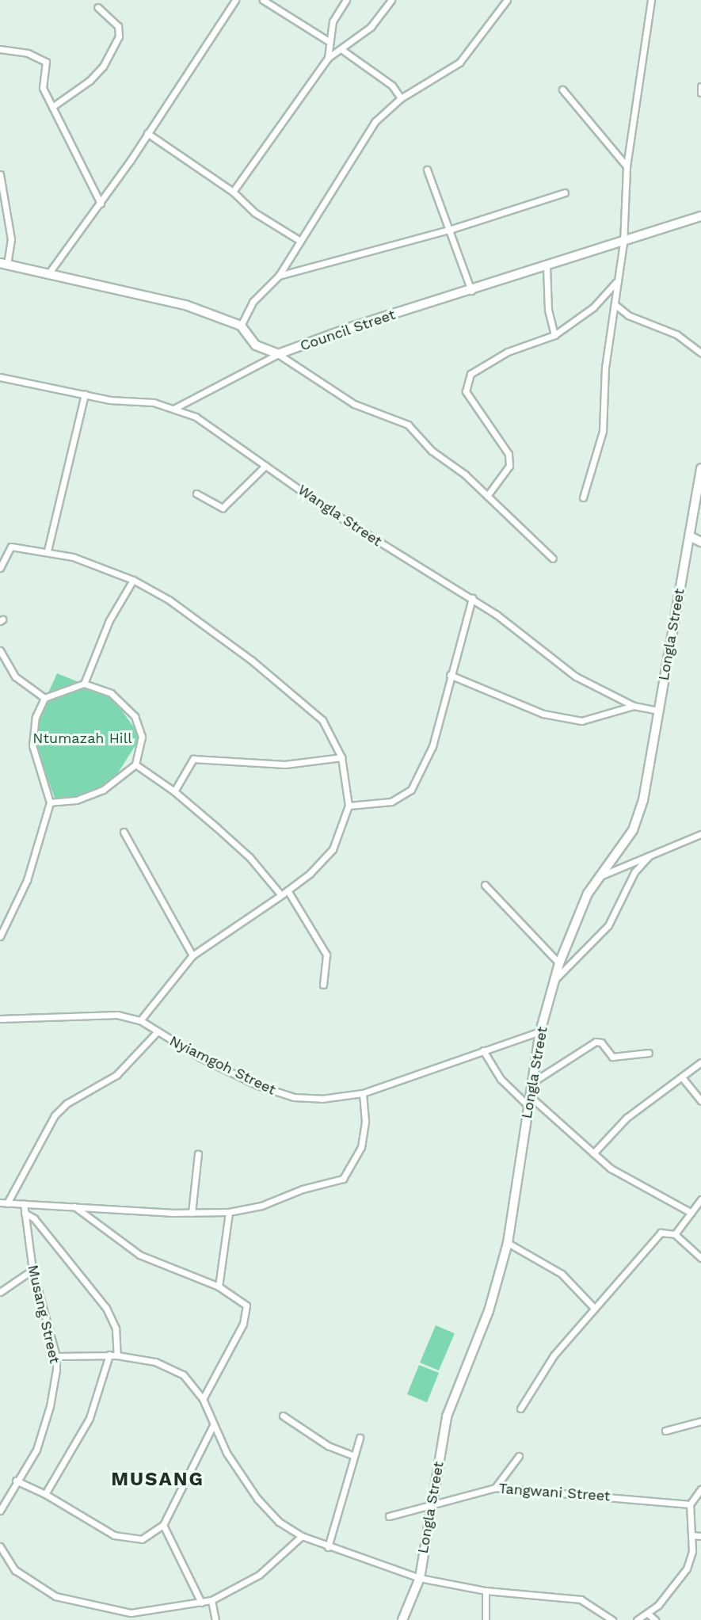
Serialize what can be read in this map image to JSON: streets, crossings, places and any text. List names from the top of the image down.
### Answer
{
  "streets": {
    "main road": ["Council Street", "Longla Street"],
    "street": [
      "Wangla Street",
      "Nyiamgoh Street",
      "Musang Street",
      "Tangwani Street"
    ]
  },
  "crossings": [
    ["Wangla Street", "Longla Street"],
    ["Longla Street", "Nyiamgoh Street"],
    ["Longla Street", "Tangwani Street"]
  ],
  "districts": ["MUSANG"],
  "parks": ["Ntumazah Hill"]
}
